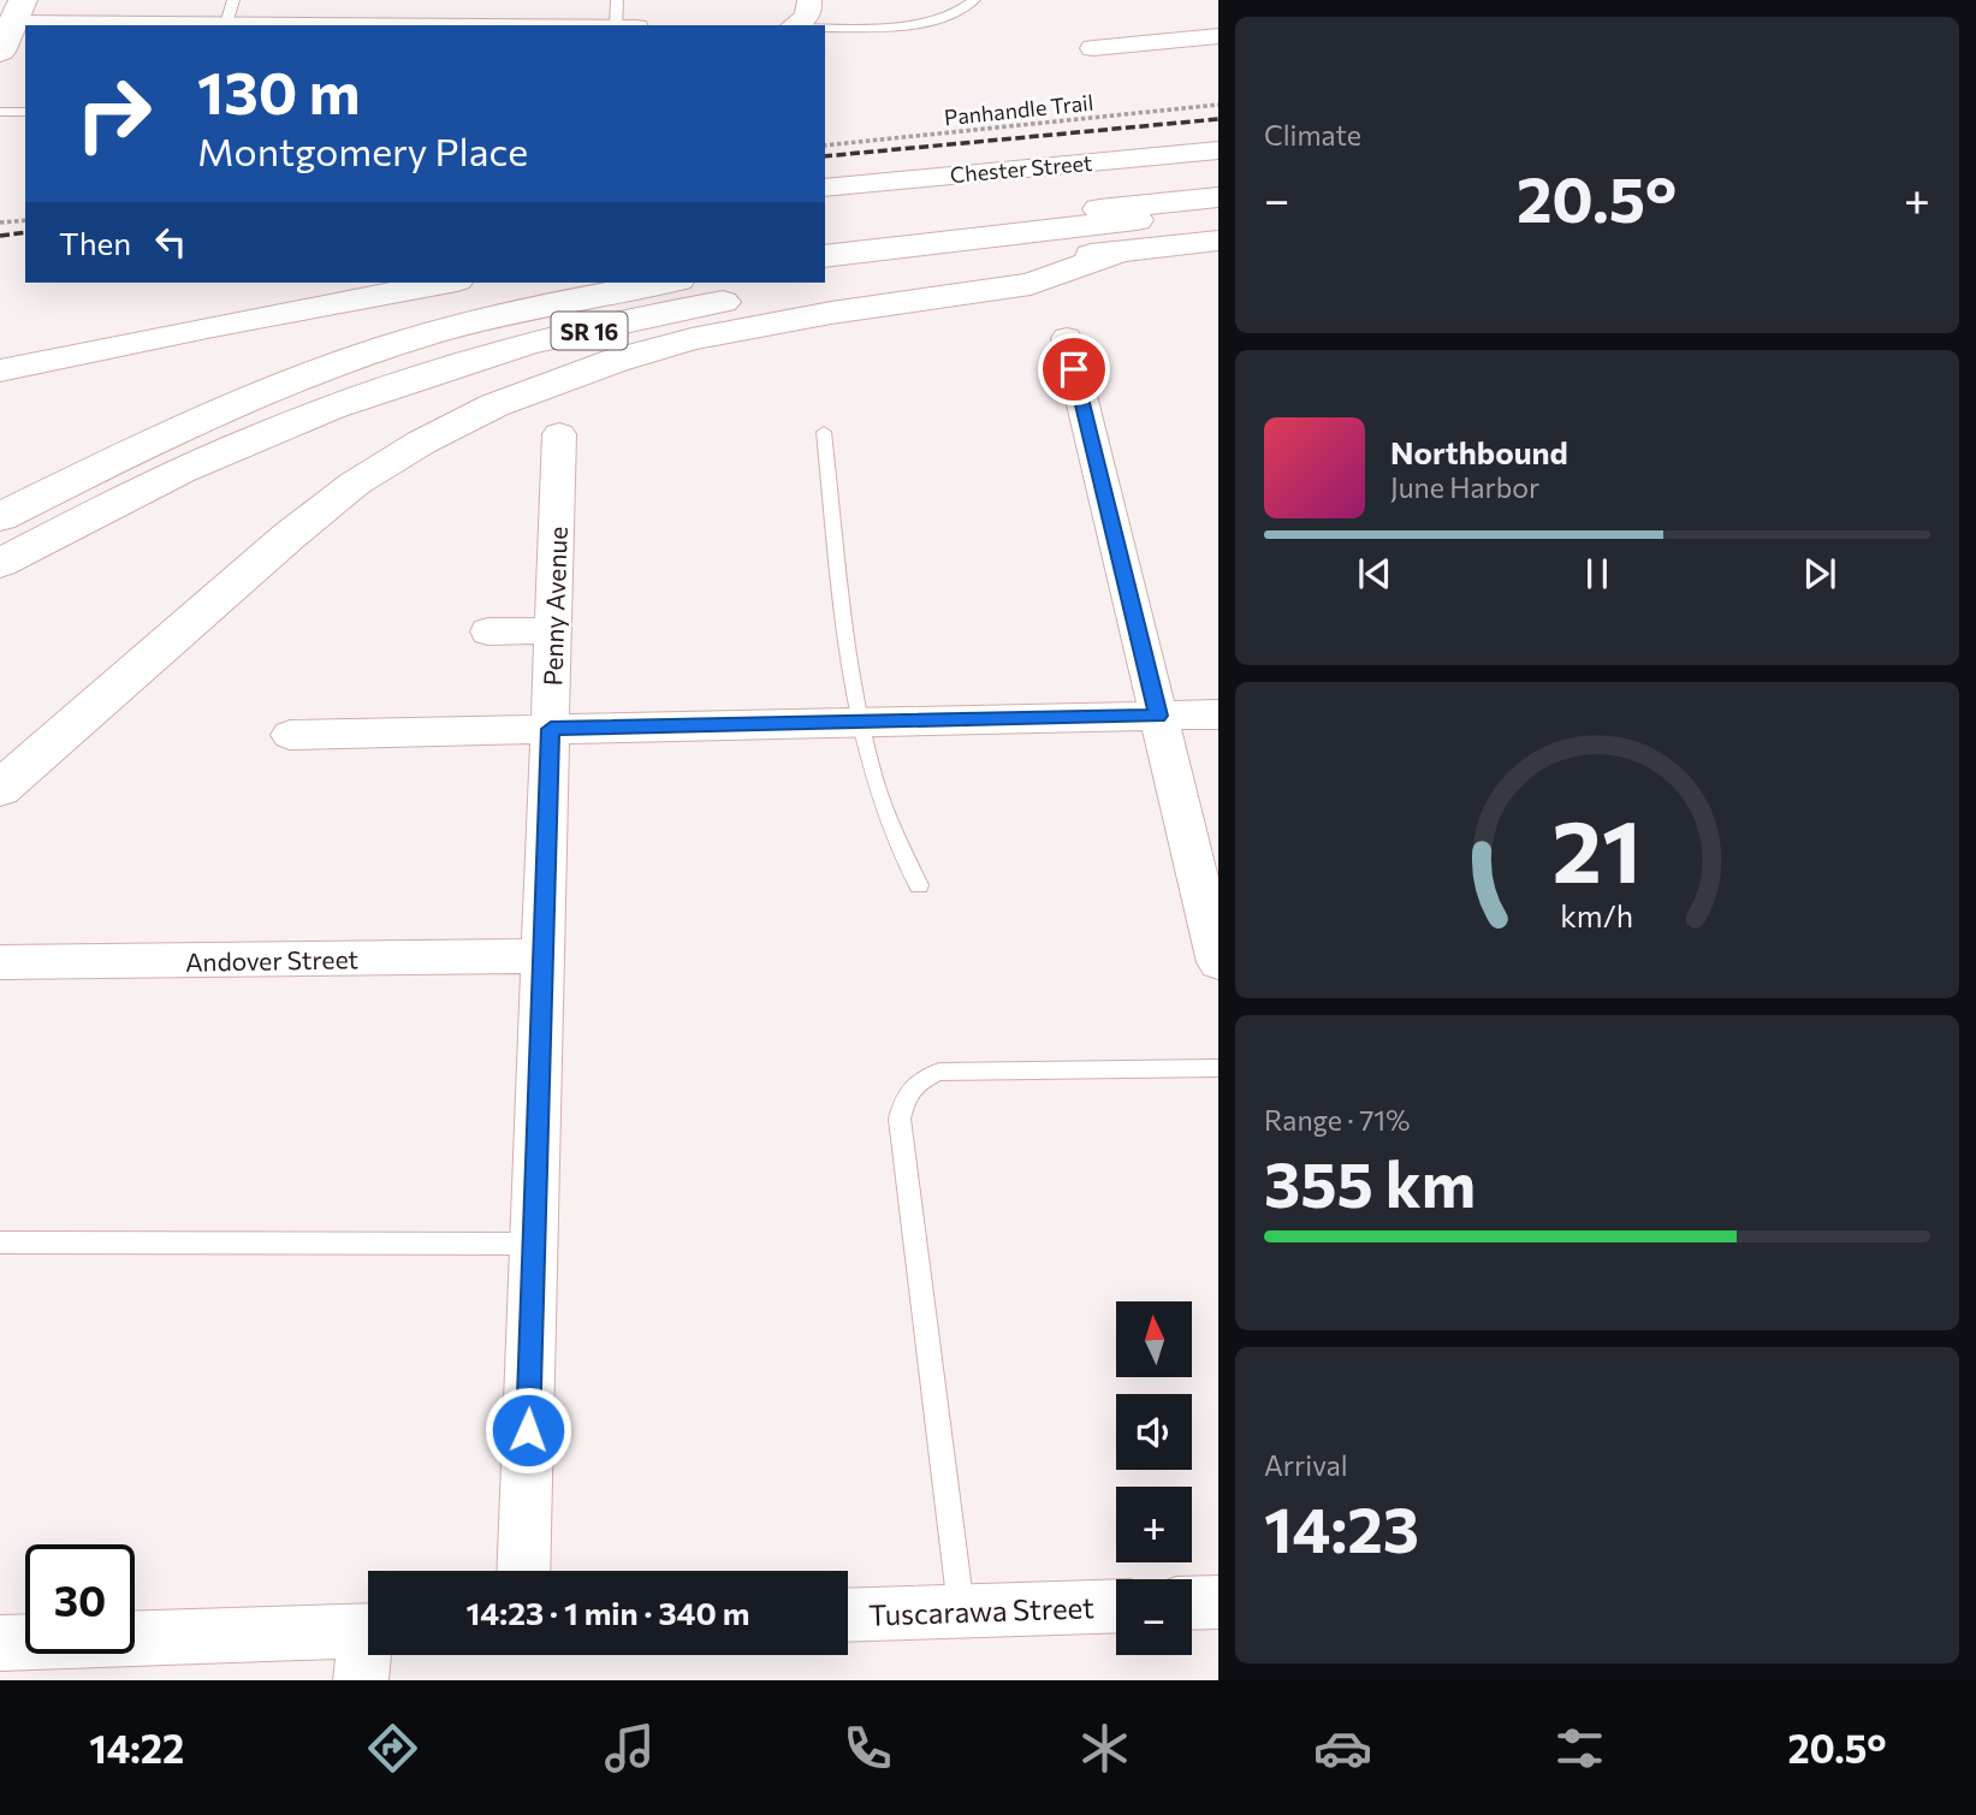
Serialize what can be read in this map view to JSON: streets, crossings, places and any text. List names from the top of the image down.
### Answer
{
  "streets": {
    "main road": ["SR 16"],
    "street": [
      "Chester Street",
      "Penny Avenue",
      "Andover Street",
      "Tuscarawa Street"
    ],
    "path": ["Panhandle Trail"]
  },
  "crossings": [
    ["Penny Avenue", "Andover Street"]
  ],
  "north": "top",
  "page": {
    "tile": [
      "Climate",
      ["Range · 71%", "355 km"],
      ["Arrival", "14:23"]
    ],
    "turn": ["130 m", "Montgomery Place"],
    "heat": ["−", "20.5°", "+"],
    "then": "Then",
    "song": ["Northbound", "June Harbor"],
    "map_buttons": ["+", "−"],
    "limit": "30",
    "trip": "14:23 · 1 min · 340 m",
    "tabs": ["14:22", "20.5°"],
    "gauge": ["21", "km/h"]
  }
}
